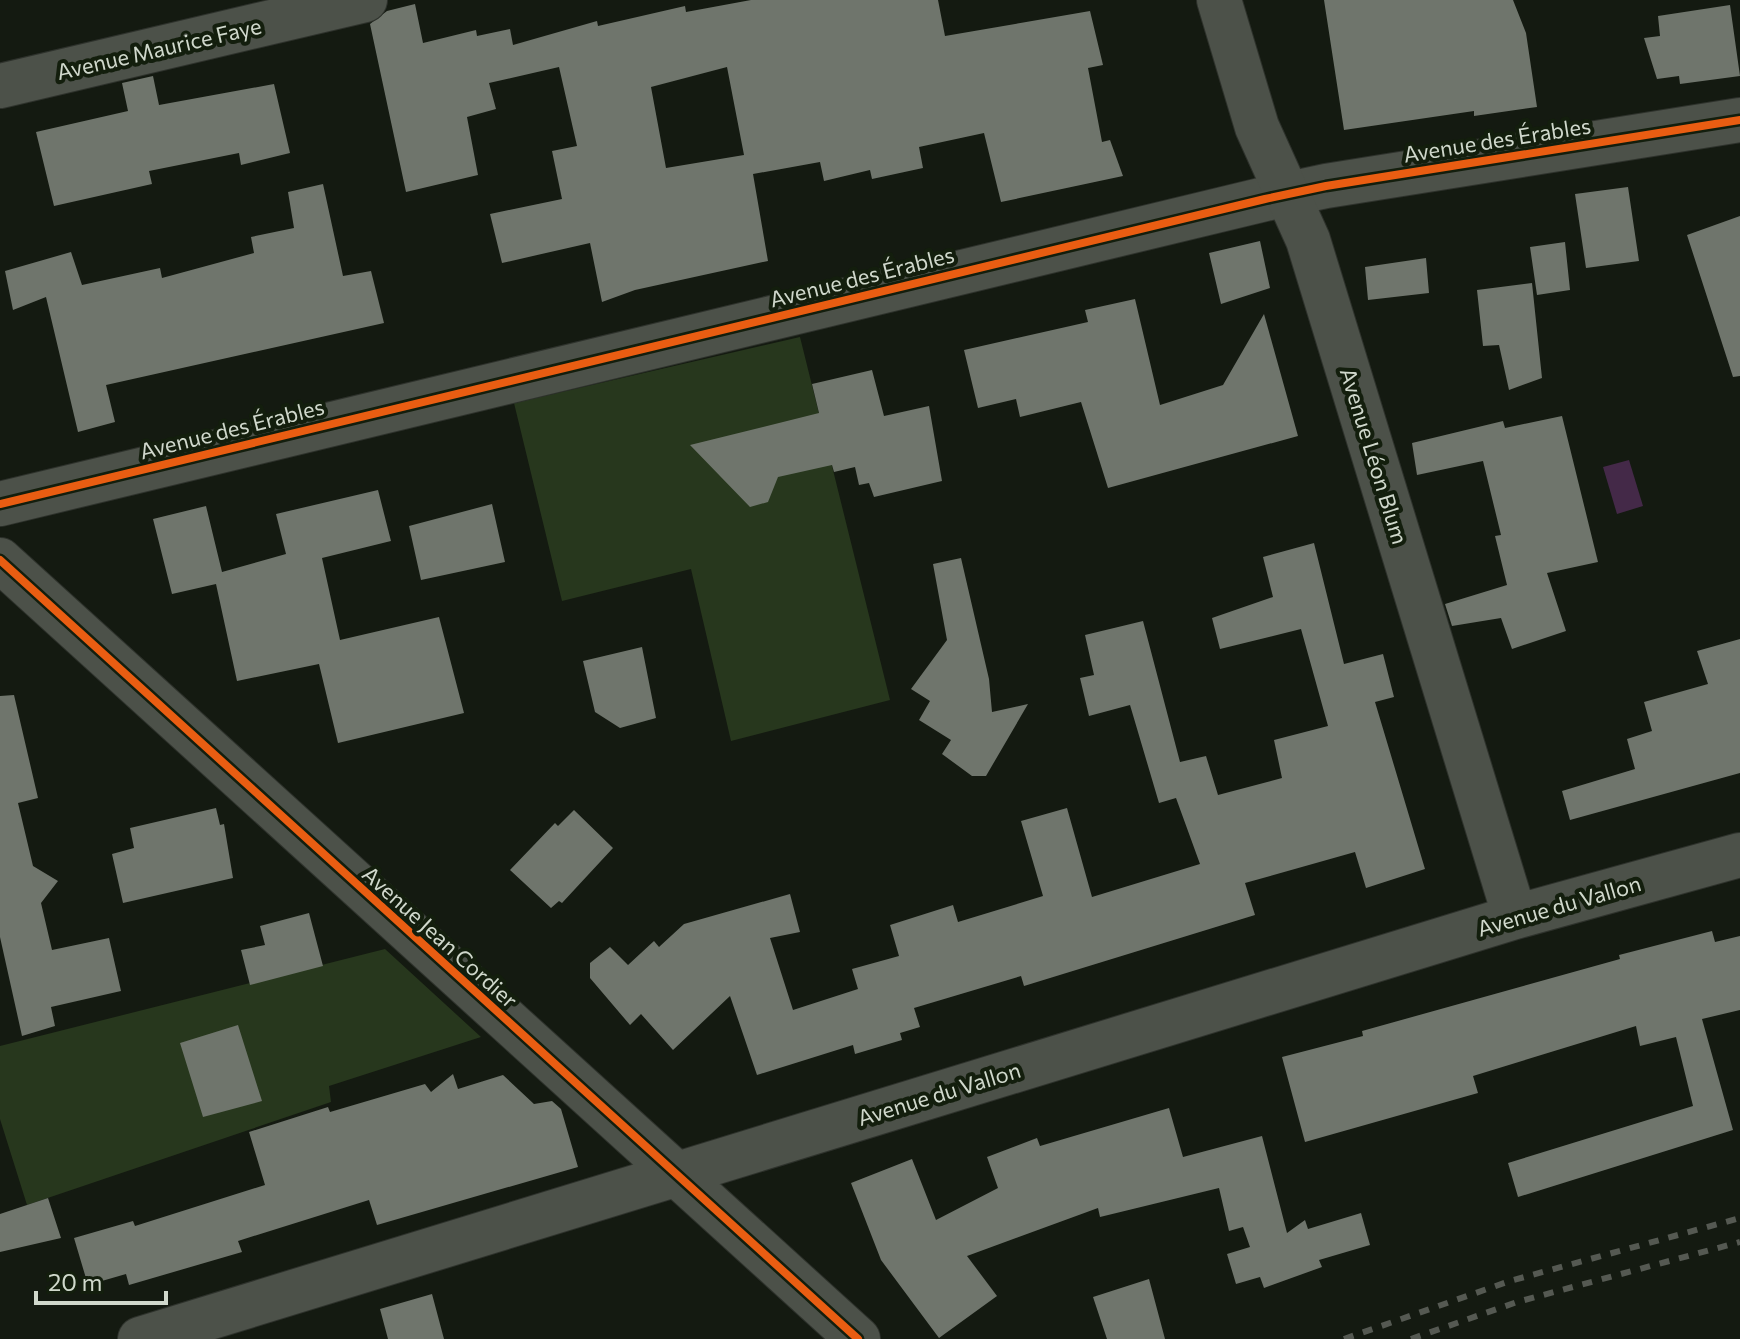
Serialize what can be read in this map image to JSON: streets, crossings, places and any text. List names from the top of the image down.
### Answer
{
  "streets": {
    "street": [
      "Avenue Maurice Faye",
      "Avenue des Érables",
      "Avenue Léon Blum",
      "Avenue du Vallon",
      "Avenue Jean Cordier"
    ]
  },
  "crossings": [
    ["Avenue des Érables", "Avenue Léon Blum"],
    ["Avenue Léon Blum", "Avenue du Vallon"],
    ["Avenue du Vallon", "Avenue Jean Cordier"]
  ],
  "scale_bar": "20 m"
}
